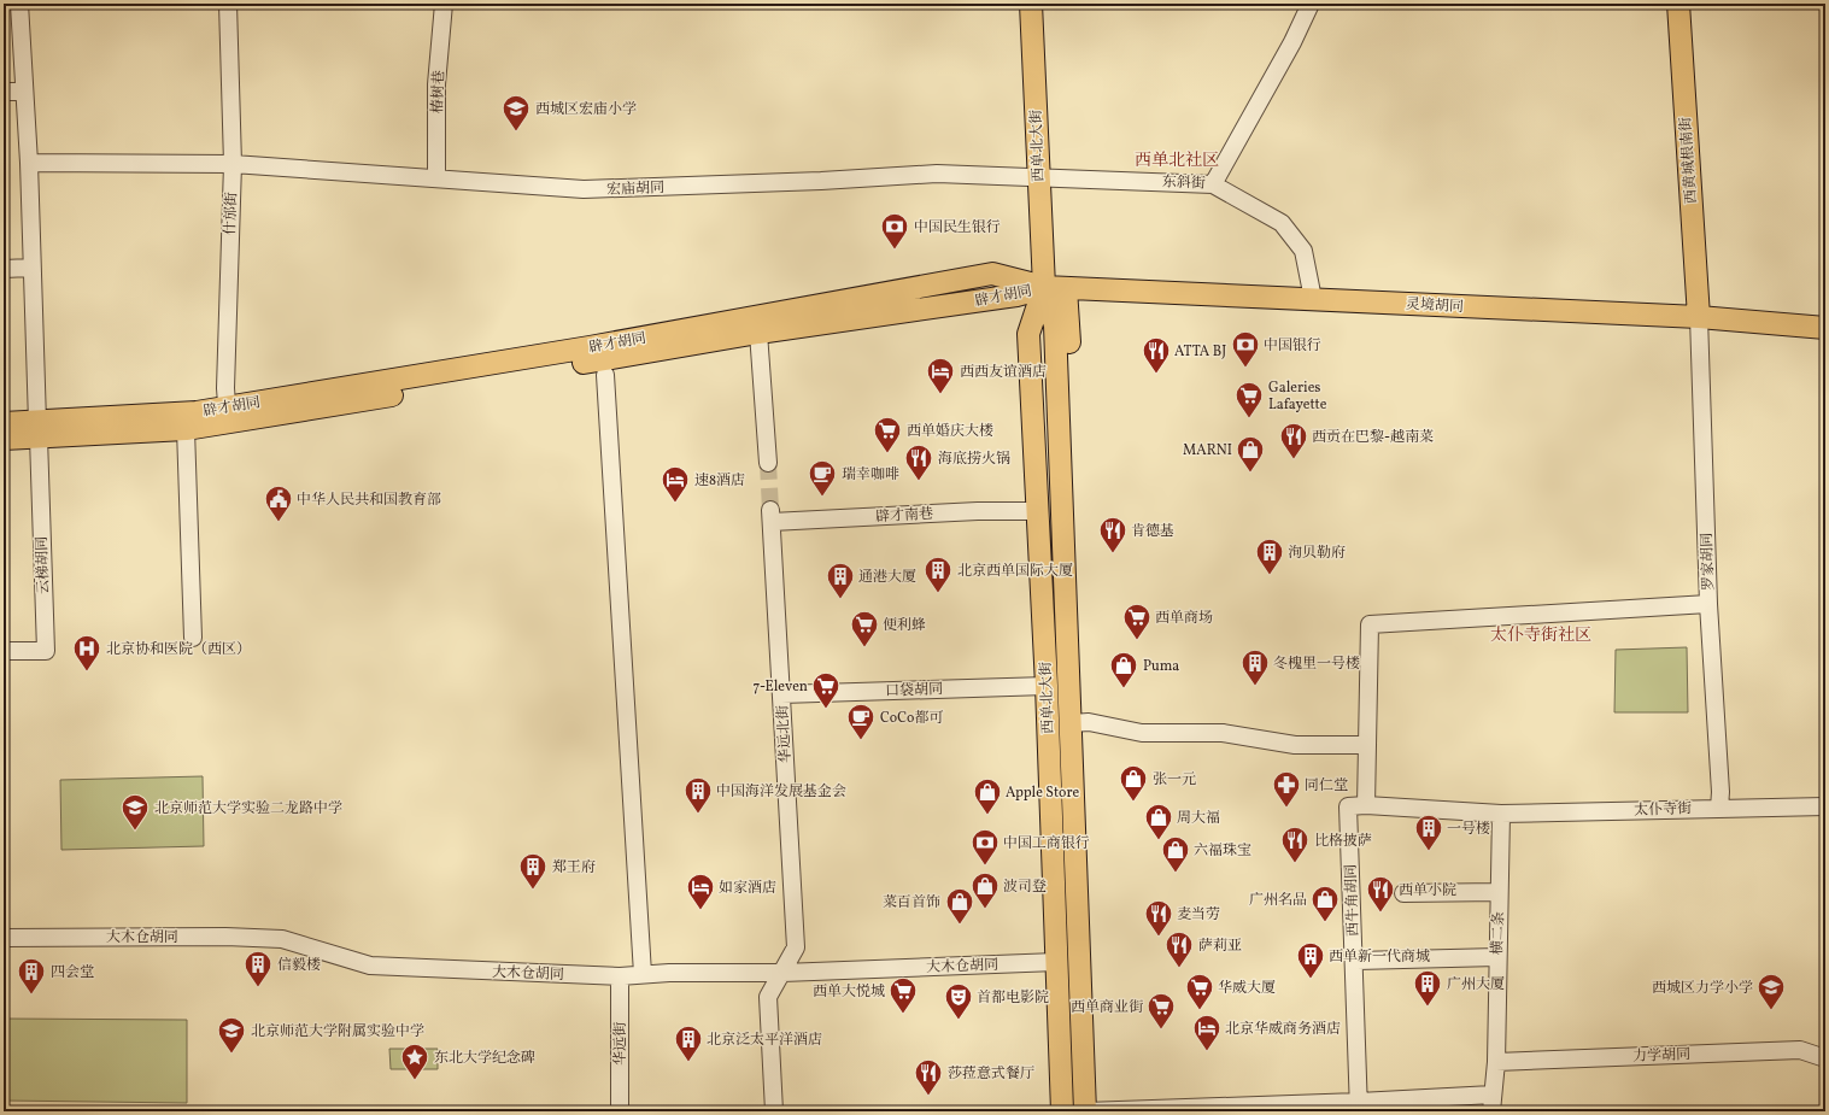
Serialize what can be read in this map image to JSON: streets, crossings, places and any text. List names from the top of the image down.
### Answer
{
  "streets": {
    "main road": [
      "西单北大街",
      "西黄城根南街",
      "辟才胡同",
      "灵境胡同"
    ],
    "street": [
      "椿树巷",
      "东斜街",
      "宏庙胡同",
      "什邡街",
      "辟才南巷",
      "罗家胡同",
      "云梯胡同",
      "口袋胡同",
      "华远北街",
      "太仆寺街",
      "西牛角胡同",
      "横二条",
      "大木仓胡同",
      "华远街",
      "力学胡同"
    ]
  },
  "crossings": [
    ["椿树巷", "宏庙胡同"],
    ["西单北大街", "东斜街"],
    ["西单北大街", "宏庙胡同"],
    ["西单北大街", "辟才胡同"],
    ["西单北大街", "灵境胡同"],
    ["西单北大街", "辟才南巷"],
    ["西单北大街", "口袋胡同"],
    ["西单北大街", "大木仓胡同"],
    ["西黄城根南街", "灵境胡同"],
    ["西黄城根南街", "罗家胡同"],
    ["东斜街", "宏庙胡同"],
    ["宏庙胡同", "什邡街"],
    ["什邡街", "辟才胡同"],
    ["辟才胡同", "灵境胡同"],
    ["辟才胡同", "云梯胡同"],
    ["灵境胡同", "罗家胡同"],
    ["辟才南巷", "华远北街"],
    ["罗家胡同", "太仆寺街"],
    ["口袋胡同", "华远北街"],
    ["华远北街", "大木仓胡同"],
    ["太仆寺街", "西牛角胡同"],
    ["太仆寺街", "横二条"],
    ["横二条", "力学胡同"],
    ["大木仓胡同", "华远街"]
  ],
  "districts": ["西单北社区", "太仆寺街社区"],
  "places": {
    "school or university": [
      "西城区宏庙小学",
      "北京师范大学实验二龙路中学",
      "西城区力学小学",
      "北京师范大学附属实验中学"
    ],
    "bank": ["中国民生银行", "中国银行", "中国工商银行"],
    "restaurant": [
      "ATTA BJ",
      "西贡在巴黎-越南菜",
      "海底捞火锅",
      "肯德基",
      "比格披萨",
      "西单小院",
      "麦当劳",
      "萨莉亚",
      "莎菈意式餐厅"
    ],
    "hotel": [
      "西西友谊酒店",
      "速8酒店",
      "如家酒店",
      "北京华威商务酒店"
    ],
    "supermarket": [
      "Galeries Lafayette",
      "西单婚庆大楼",
      "西单商场",
      "便利蜂",
      "7-Eleven",
      "华威大厦",
      "西单大悦城",
      "西单商业街"
    ],
    "shop": [
      "MARNI",
      "Puma",
      "张一元",
      "Apple Store",
      "周大福",
      "六福珠宝",
      "波司登",
      "广州名品",
      "菜百首饰"
    ],
    "cafe": ["瑞幸咖啡", "CoCo都可"],
    "public building": ["中华人民共和国教育部"],
    "building": [
      "洵贝勒府",
      "北京西单国际大厦",
      "通港大厦",
      "冬槐里一号楼",
      "中国海洋发展基金会",
      "一号楼",
      "郑王府",
      "西单新一代商城",
      "信毅楼",
      "四会堂",
      "广州大厦",
      "北京泛太平洋酒店"
    ],
    "hospital": ["北京协和医院（西区）"],
    "pharmacy": ["同仁堂"],
    "theatre": ["首都电影院"],
    "place": ["东北大学纪念碑"]
  }
}
